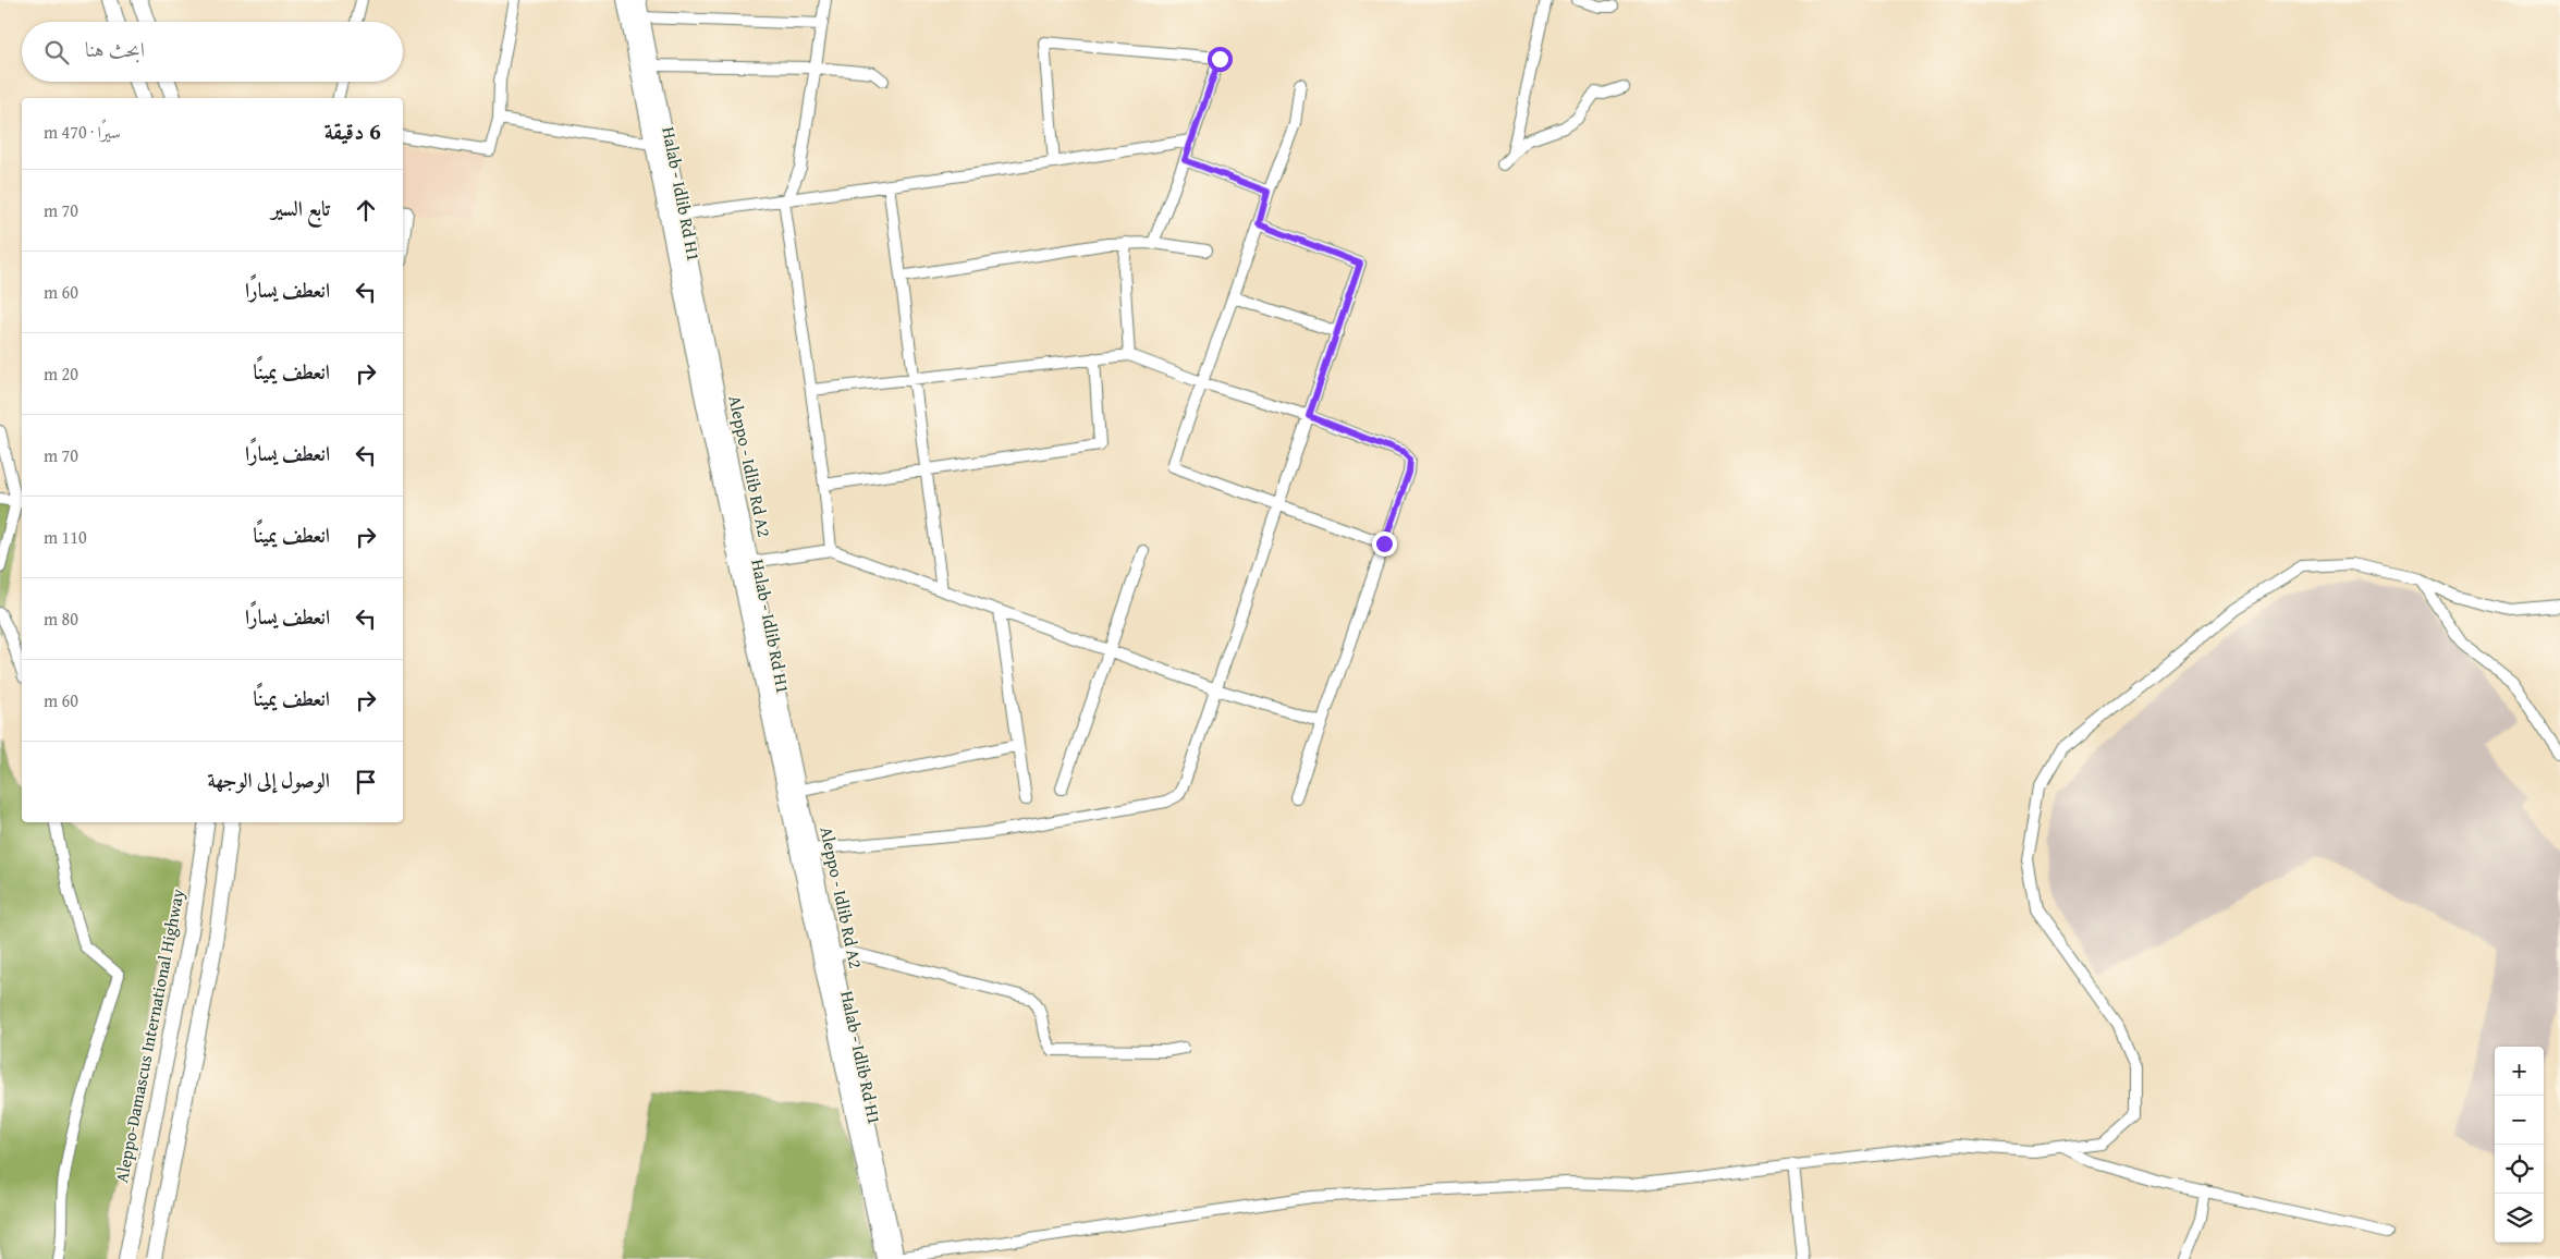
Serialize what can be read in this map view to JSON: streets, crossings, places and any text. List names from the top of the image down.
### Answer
{
  "streets": {
    "highway": ["Halab - Idlib Rd H1", "Aleppo - Idlib Rd A2", "Aleppo-Damascus International Highway"]
  },
  "crossings": [
    ["Halab - Idlib Rd H1", "Aleppo - Idlib Rd A2"]
  ],
  "page": {
    "search": "ابحث هنا",
    "heading": ["6 دقيقة", "سيرًا · 470 m"],
    "list": [
      ["تابع السير", "70 m"],
      ["انعطف يسارًا", "60 m"],
      ["انعطف يمينًا", "20 m"],
      ["انعطف يسارًا", "70 m"],
      ["انعطف يمينًا", "110 m"],
      ["انعطف يسارًا", "80 m"],
      ["انعطف يمينًا", "60 m"],
      "الوصول إلى الوجهة"
    ],
    "map_buttons": ["+", "−"]
  }
}
